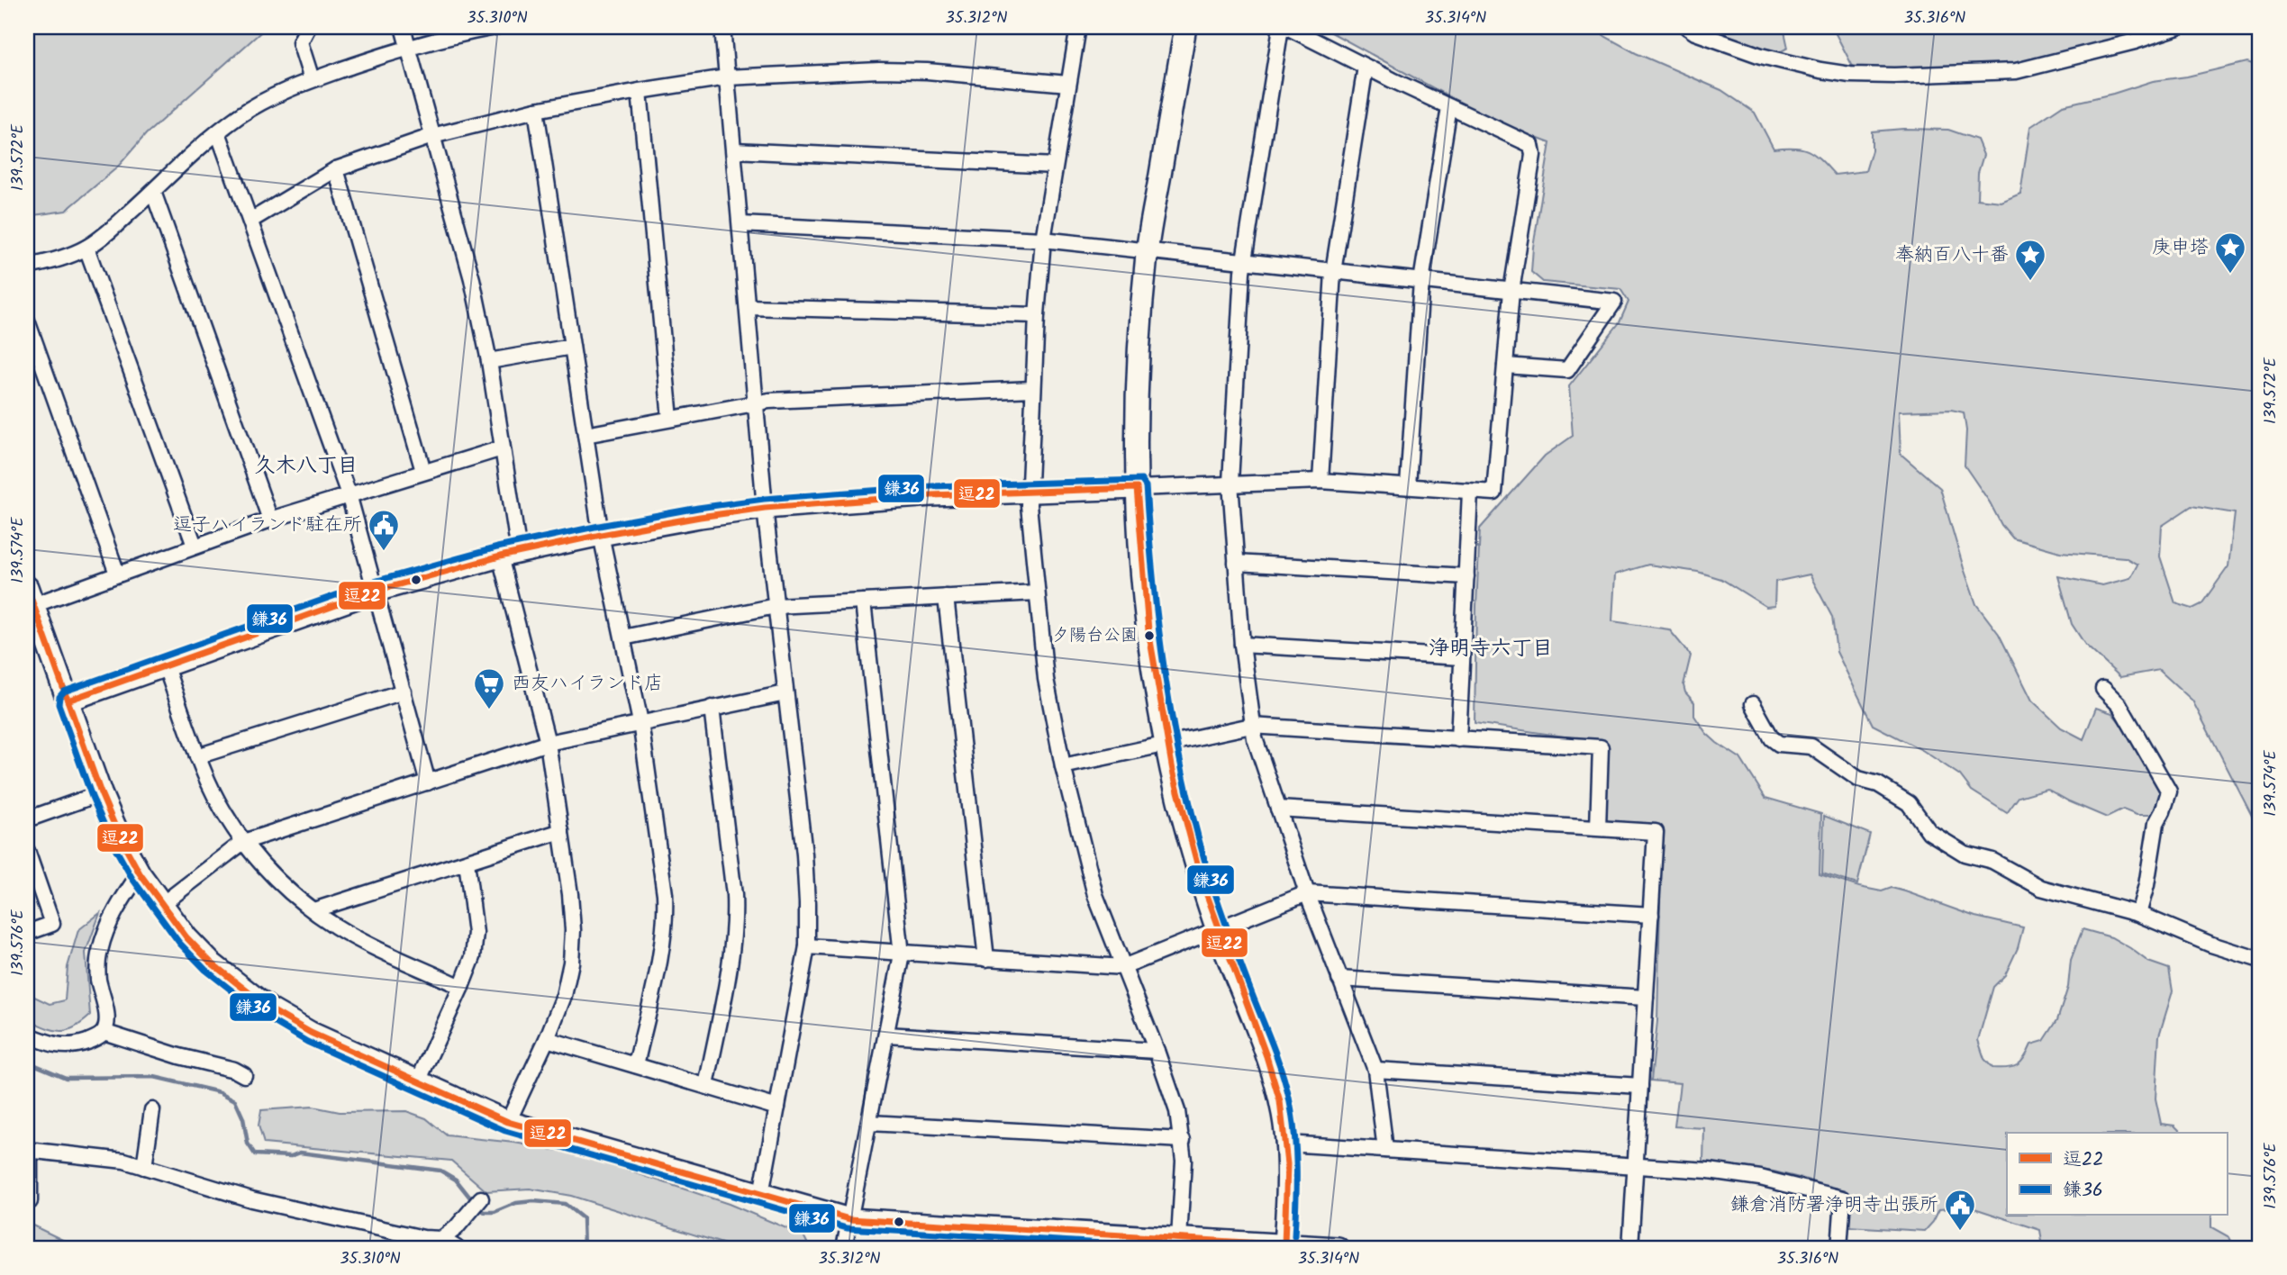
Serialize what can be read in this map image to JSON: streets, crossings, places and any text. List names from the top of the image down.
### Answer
{
  "districts": ["久木八丁目", "浄明寺六丁目"],
  "places": {
    "place": ["庚申塔", "奉納百八十番"],
    "public building": ["逗子ハイランド駐在所", "鎌倉消防署浄明寺出張所"],
    "other": ["夕陽台公園"],
    "supermarket": ["西友ハイランド店"]
  },
  "lines": ["transit line 鎌36", "transit line 逗22"],
  "legend": ["逗22", "鎌36"],
  "coordinates": [
    "35.310°N",
    "35.312°N",
    "35.314°N",
    "35.316°N",
    "139.572°E",
    "139.574°E",
    "139.576°E"
  ]
}
